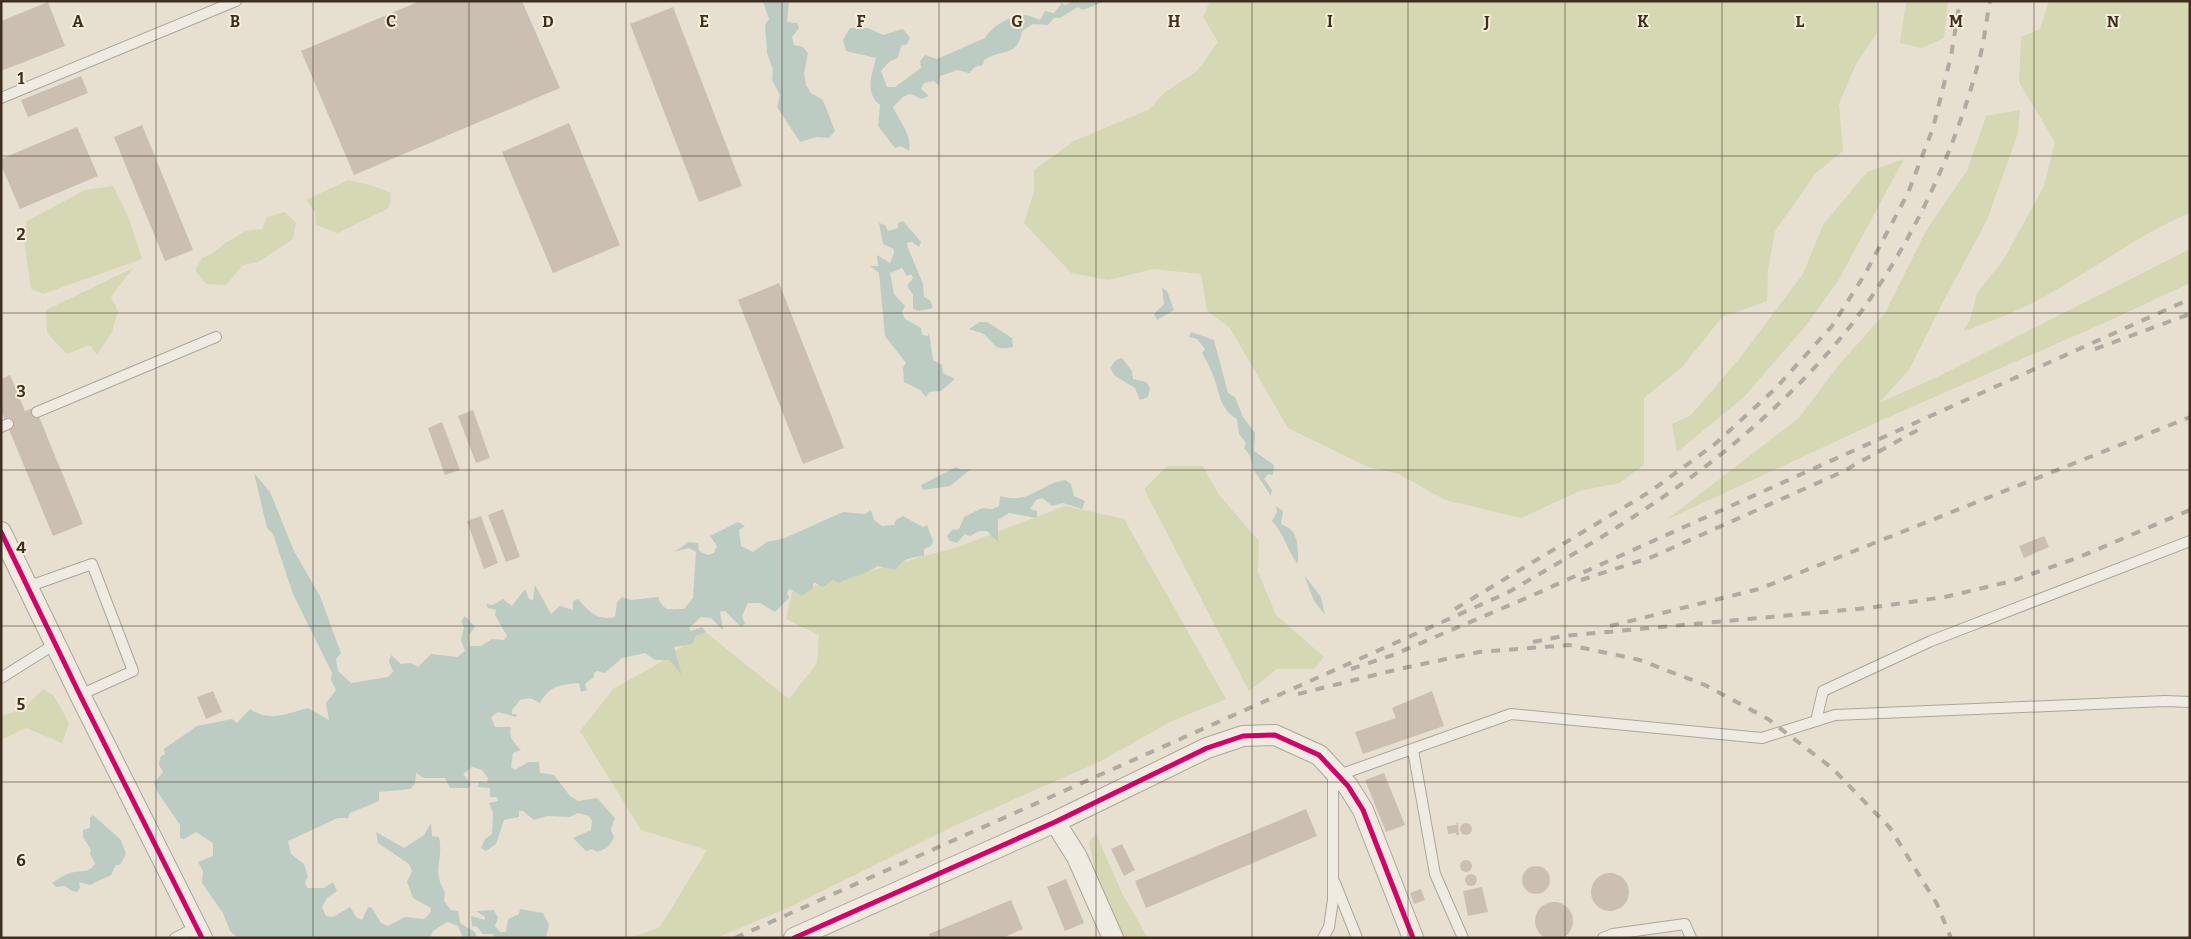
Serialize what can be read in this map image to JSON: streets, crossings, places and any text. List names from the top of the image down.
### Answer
{
  "grid": {
    "columns": [
      "A",
      "B",
      "C",
      "D",
      "E",
      "F",
      "G",
      "H",
      "I",
      "J",
      "K",
      "L",
      "M",
      "N"
    ],
    "rows": [
      "1",
      "2",
      "3",
      "4",
      "5",
      "6"
    ]
  }
}
